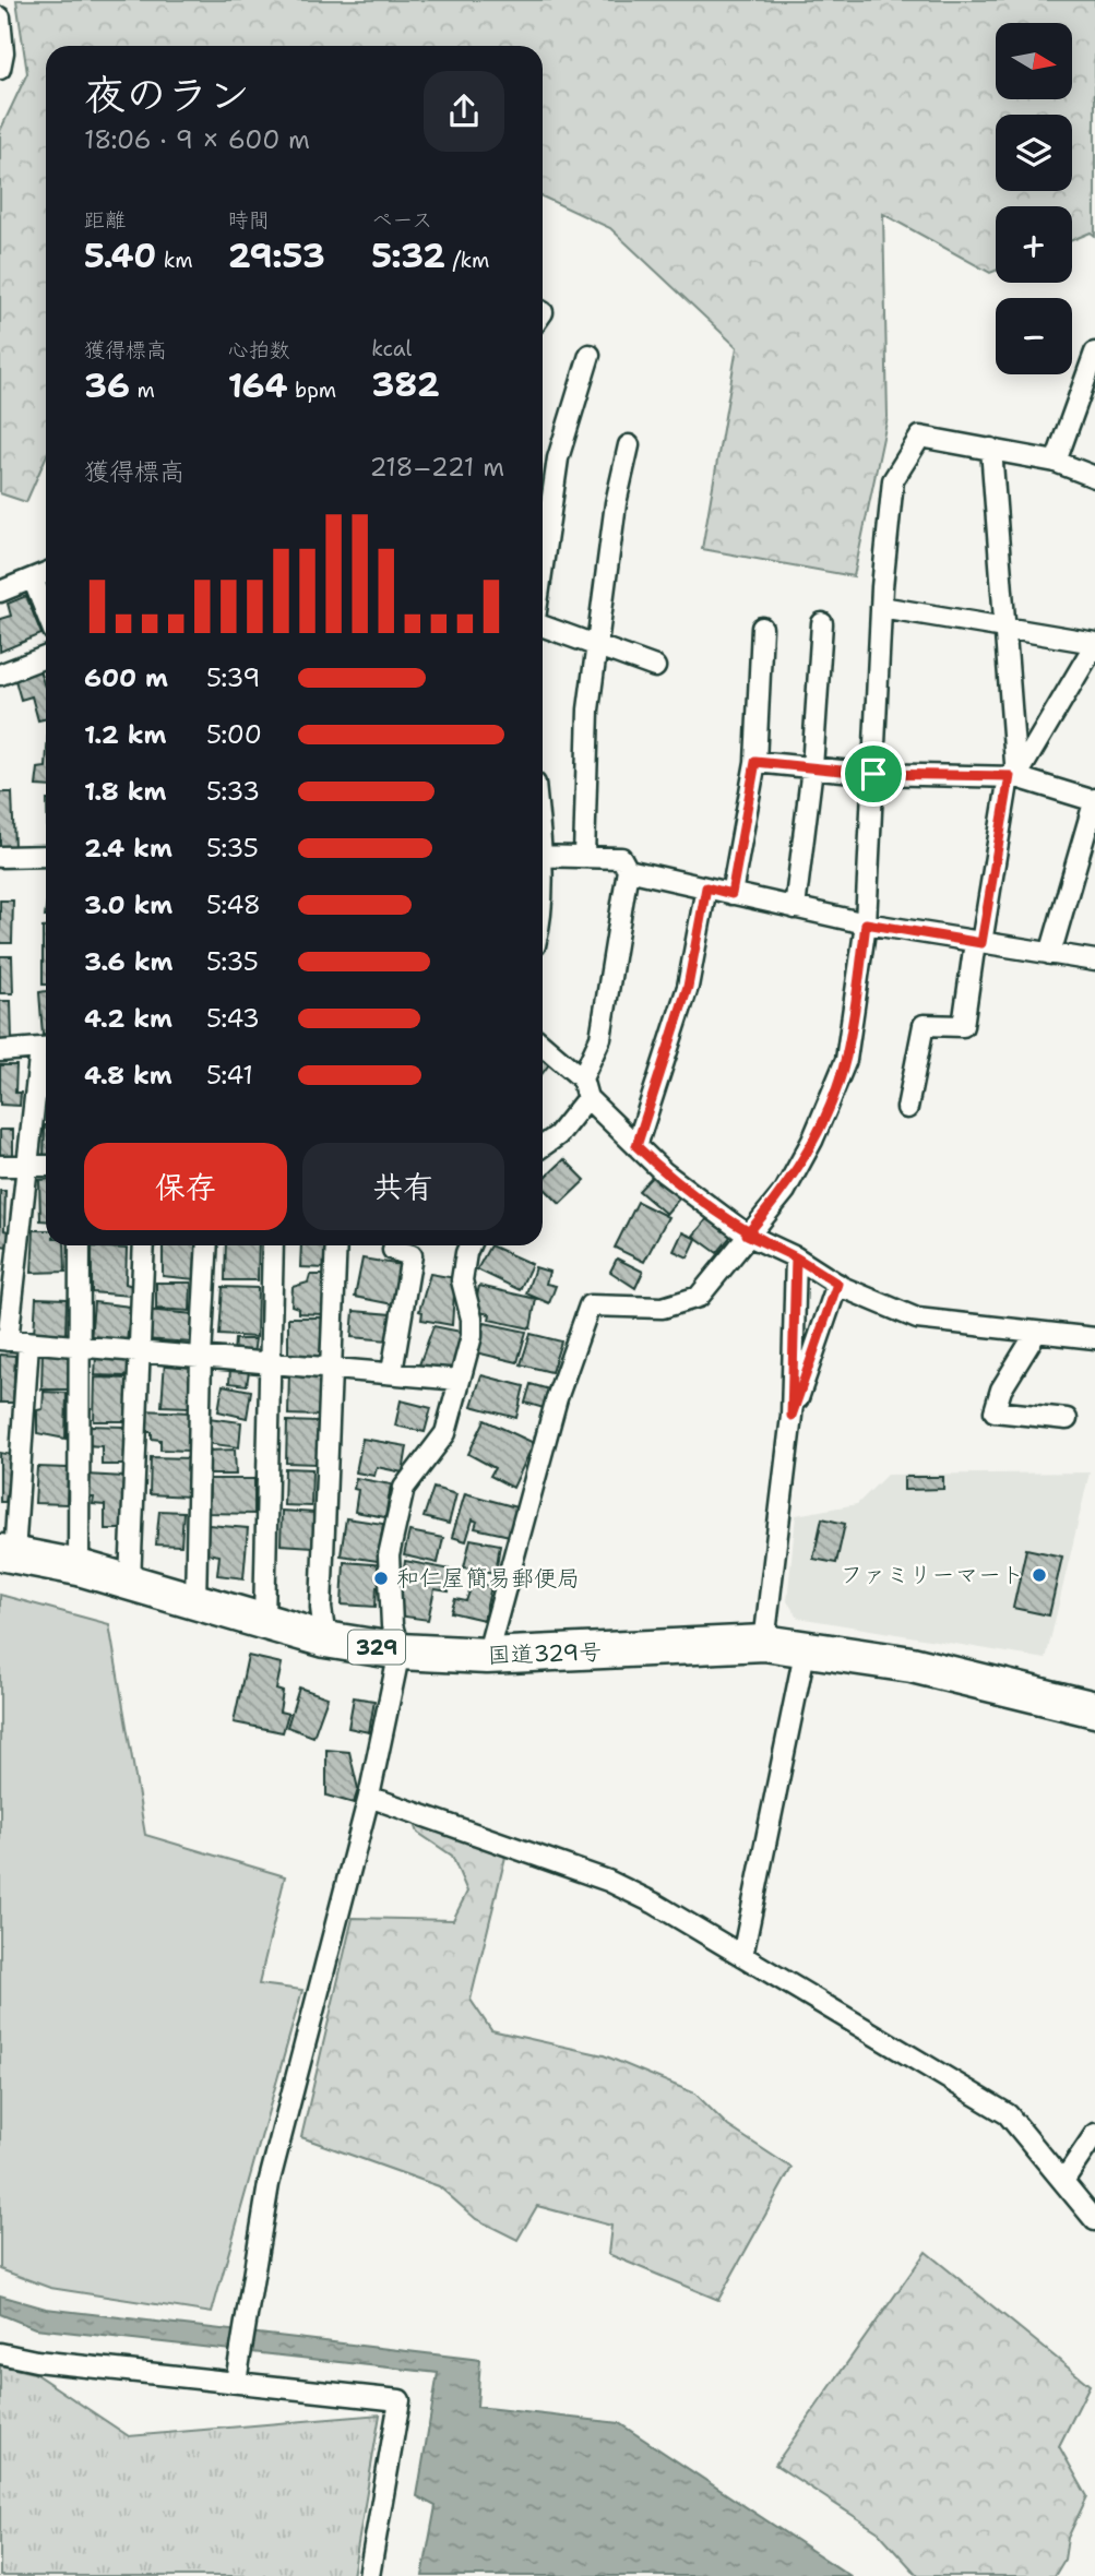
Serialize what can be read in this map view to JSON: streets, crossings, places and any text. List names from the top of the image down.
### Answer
{
  "streets": {
    "highway": ["329", "国道329号"]
  },
  "places": ["ファミリーマート", "和仁屋簡易郵便局"],
  "north": "right",
  "page": {
    "map_buttons": ["+", "−"],
    "heading": ["夜のラン", "18:06 · 9 × 600 m"],
    "stats": [
      ["距離", "5.40 km"],
      ["時間", "29:53"],
      ["ペース", "5:32 /km"],
      ["獲得標高", "36 m"],
      ["心拍数", "164 bpm"],
      ["kcal", "382"]
    ],
    "chart": ["獲得標高", "218–221 m"],
    "list": [
      {
        "name": "600 m",
        "note": "5:39"
      },
      {
        "name": "1.2 km",
        "note": "5:00"
      },
      {
        "name": "1.8 km",
        "note": "5:33"
      },
      {
        "name": "2.4 km",
        "note": "5:35"
      },
      {
        "name": "3.0 km",
        "note": "5:48"
      },
      {
        "name": "3.6 km",
        "note": "5:35"
      },
      {
        "name": "4.2 km",
        "note": "5:43"
      },
      {
        "name": "4.8 km",
        "note": "5:41"
      }
    ],
    "buttons": ["保存", "共有"]
  }
}
